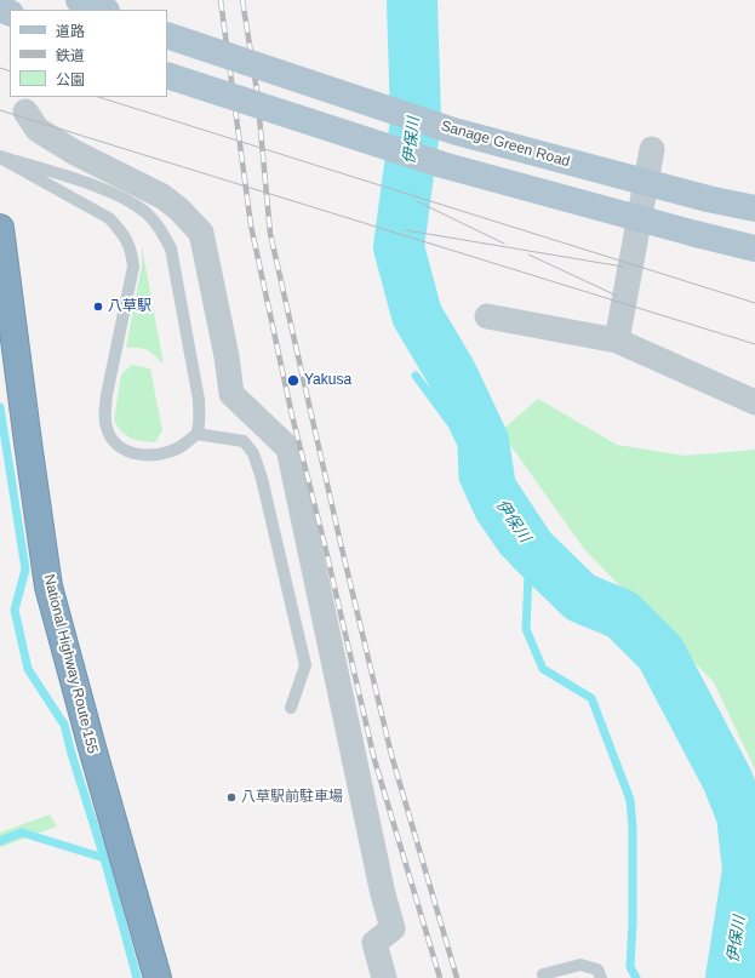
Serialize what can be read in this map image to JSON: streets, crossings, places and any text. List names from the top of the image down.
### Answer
{
  "streets": {
    "highway": ["National Highway Route 155"],
    "main road": ["Sanage Green Road"]
  },
  "water": ["伊保川"],
  "places": ["八草駅", "Yakusa", "八草駅前駐車場"],
  "legend": ["道路", "鉄道", "公園"]
}
